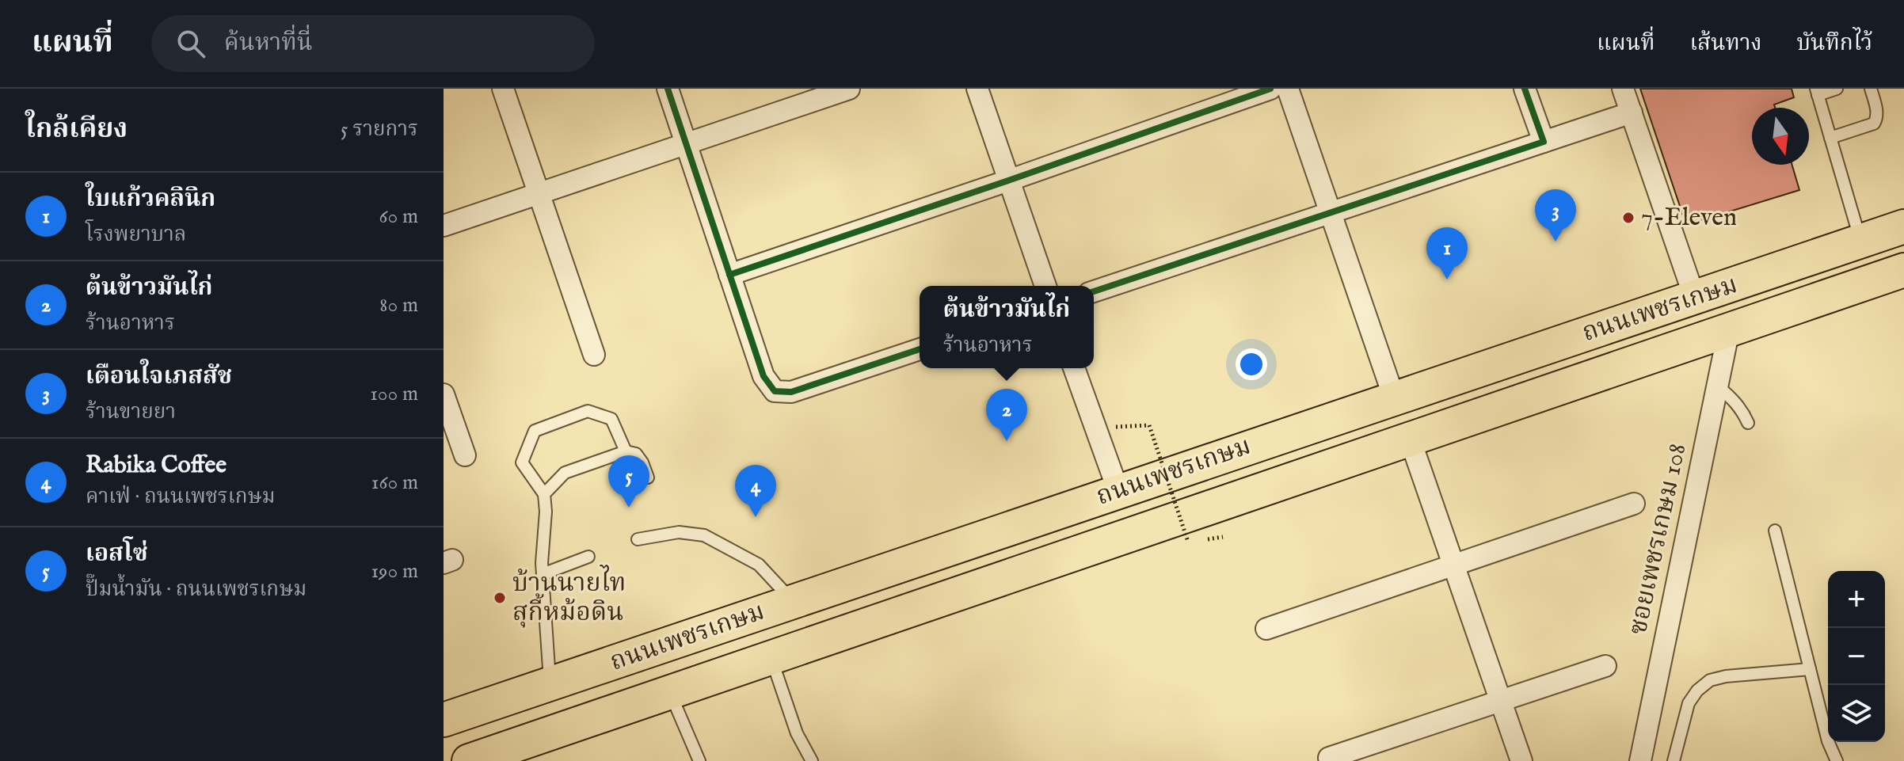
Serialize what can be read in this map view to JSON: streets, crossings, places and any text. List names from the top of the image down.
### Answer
{
  "streets": {
    "main road": ["ถนนเพชรเกษม"],
    "street": ["ซอยเพชรเกษม 108"]
  },
  "crossings": [
    ["ถนนเพชรเกษม", "ซอยเพชรเกษม 108"]
  ],
  "places": ["7-Eleven", "บ้านนายไท สุกี้หม้อดิน"],
  "north": "bottom",
  "page": {
    "header": "แผนที่",
    "search": "ค้นหาที่นี่",
    "nav": ["แผนที่", "เส้นทาง", "บันทึกไว้"],
    "heading": ["ใกล้เคียง", "5 รายการ"],
    "list": [
      {
        "mark": "1",
        "name": "ใบแก้วคลินิก",
        "note": "โรงพยาบาล",
        "value": "60 m"
      },
      {
        "mark": "2",
        "name": "ต้นข้าวมันไก่",
        "note": "ร้านอาหาร",
        "value": "80 m"
      },
      {
        "mark": "3",
        "name": "เตือนใจเภสสัช",
        "note": "ร้านขายยา",
        "value": "100 m"
      },
      {
        "mark": "4",
        "name": "Rabika Coffee",
        "note": "คาเฟ่ · ถนนเพชรเกษม",
        "value": "160 m"
      },
      {
        "mark": "5",
        "name": "เอสโซ่",
        "note": "ปั๊มน้ำมัน · ถนนเพชรเกษม",
        "value": "190 m"
      }
    ],
    "pins": [
      "3",
      "1",
      "2",
      "5",
      "4"
    ],
    "popup": ["ต้นข้าวมันไก่", "ร้านอาหาร"],
    "map_buttons": ["+", "−"]
  }
}
